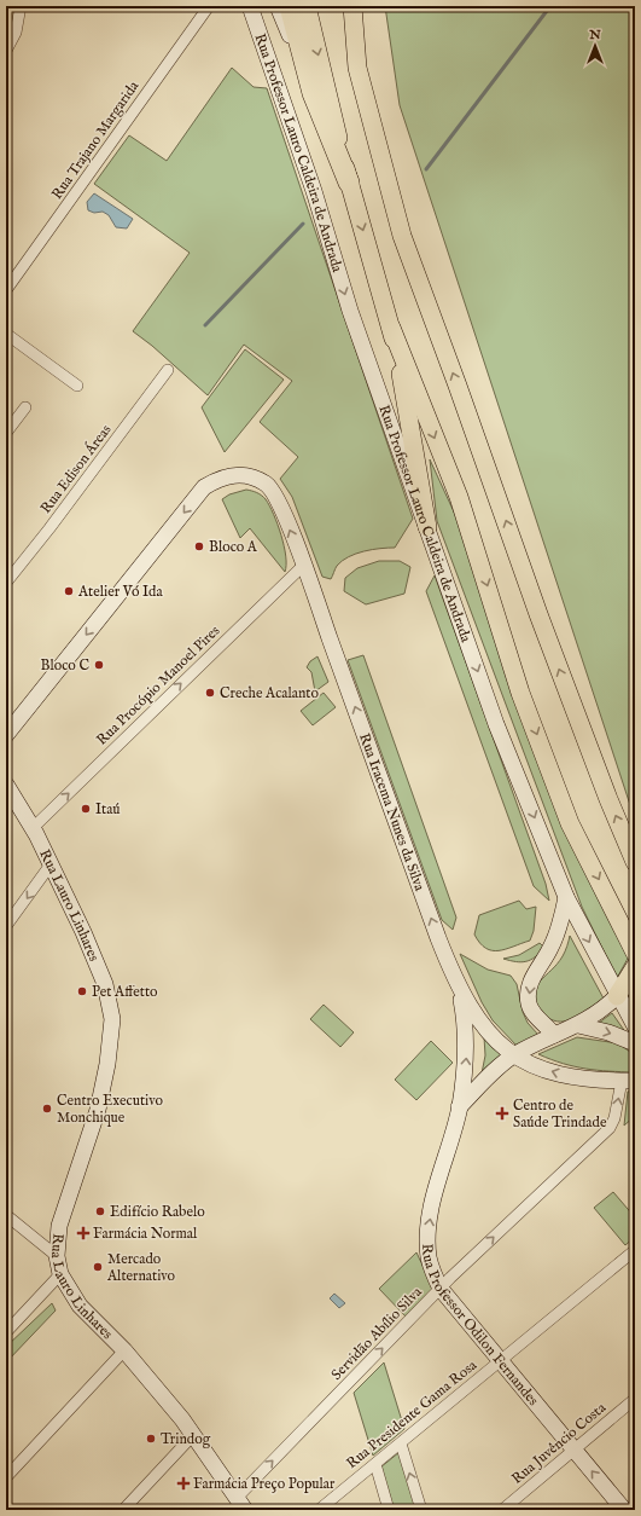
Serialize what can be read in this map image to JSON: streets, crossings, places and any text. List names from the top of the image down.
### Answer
{
  "streets": {
    "main road": [
      "Rua Professor Lauro Caldeira de Andrada",
      "Rua Iracema Nunes da Silva",
      "Rua Lauro Linhares",
      "Rua Professor Odilon Fernandes"
    ],
    "street": [
      "Rua Trajano Margarida",
      "Rua Edison Áreas",
      "Rua Procópio Manoel Pires",
      "Servidão Abílio Silva",
      "Rua Presidente Gama Rosa",
      "Rua Juvêncio Costa"
    ]
  },
  "crossings": [
    ["Rua Professor Lauro Caldeira de Andrada", "Rua Professor Odilon Fernandes"],
    ["Rua Procópio Manoel Pires", "Rua Iracema Nunes da Silva"],
    ["Rua Procópio Manoel Pires", "Rua Lauro Linhares"],
    ["Rua Iracema Nunes da Silva", "Rua Professor Odilon Fernandes"],
    ["Rua Iracema Nunes da Silva", "Servidão Abílio Silva"],
    ["Rua Lauro Linhares", "Servidão Abílio Silva"],
    ["Rua Professor Odilon Fernandes", "Servidão Abílio Silva"],
    ["Rua Professor Odilon Fernandes", "Rua Presidente Gama Rosa"],
    ["Rua Professor Odilon Fernandes", "Rua Juvêncio Costa"]
  ],
  "one_way": ["Rua Procópio Manoel Pires", "Rua Professor Odilon Fernandes", "Servidão Abílio Silva"],
  "places": {
    "other": [
      "Bloco A",
      "Atelier Vó Ida",
      "Bloco C",
      "Creche Acalanto",
      "Itaú",
      "Pet Affetto",
      "Centro Executivo Monchique",
      "Edifício Rabelo",
      "Mercado Alternativo",
      "Trindog"
    ],
    "health": ["Centro de Saúde Trindade", "Farmácia Normal", "Farmácia Preço Popular"]
  },
  "north": "top"
}
